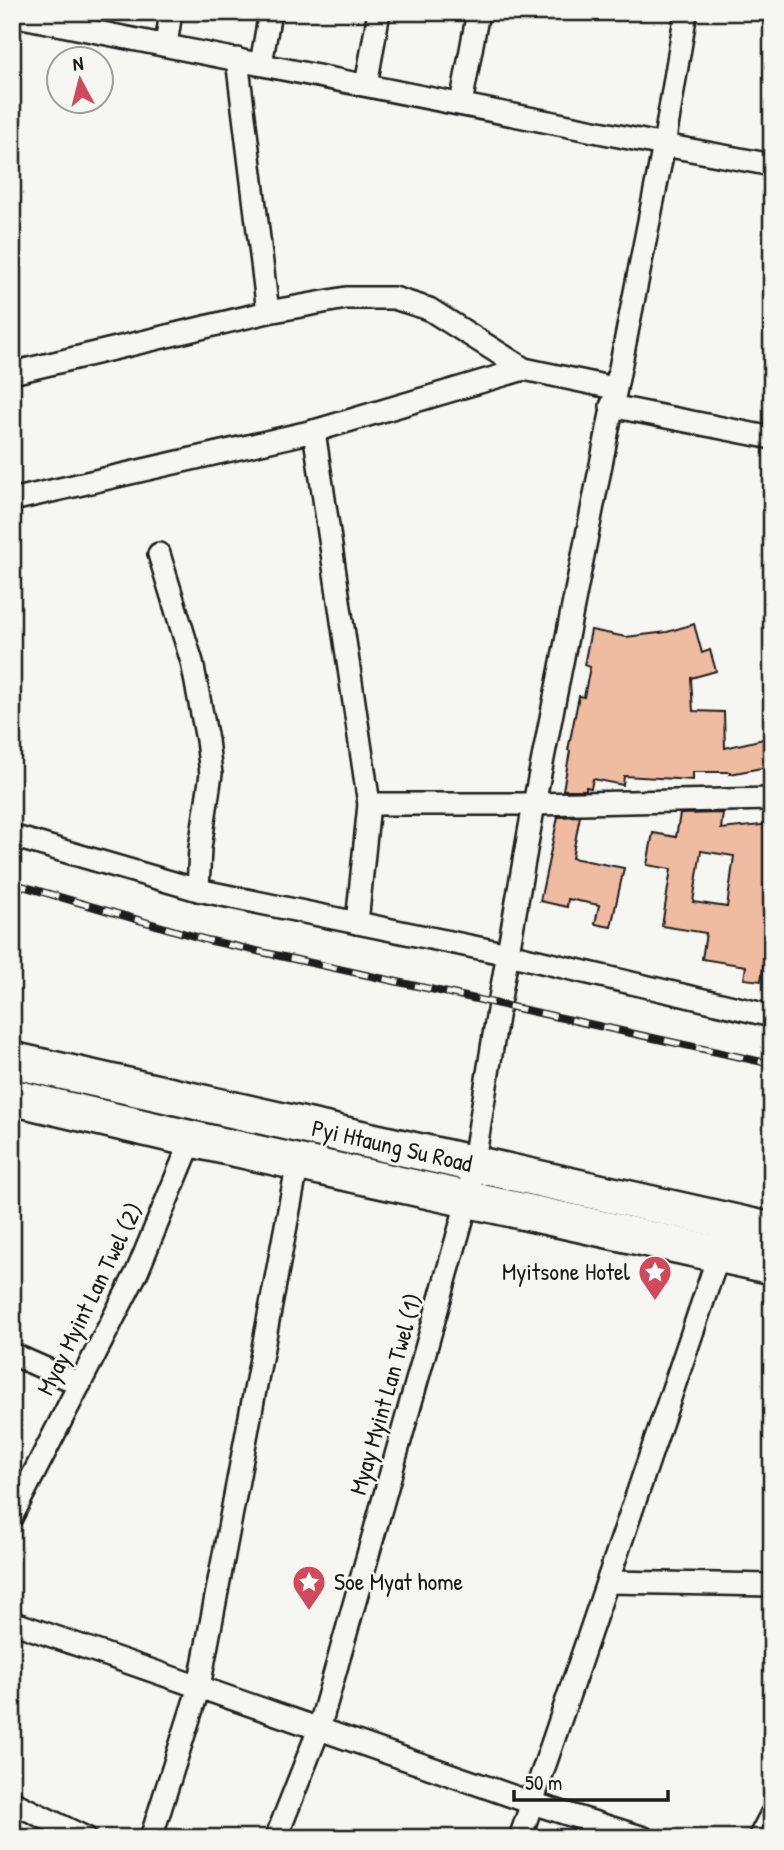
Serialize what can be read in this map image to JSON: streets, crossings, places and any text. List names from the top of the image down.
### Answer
{
  "streets": {
    "highway": ["Pyi Htaung Su Road"],
    "street": ["Myay Myint Lan Twel (2)", "Myay Myint Lan Twel (1)"]
  },
  "crossings": [
    ["Pyi Htaung Su Road", "Myay Myint Lan Twel (2)"],
    ["Pyi Htaung Su Road", "Myay Myint Lan Twel (1)"]
  ],
  "places": {
    "place": ["Myitsone Hotel", "Soe Myat home"]
  },
  "scale_bar": "50 m",
  "north": "top"
}
